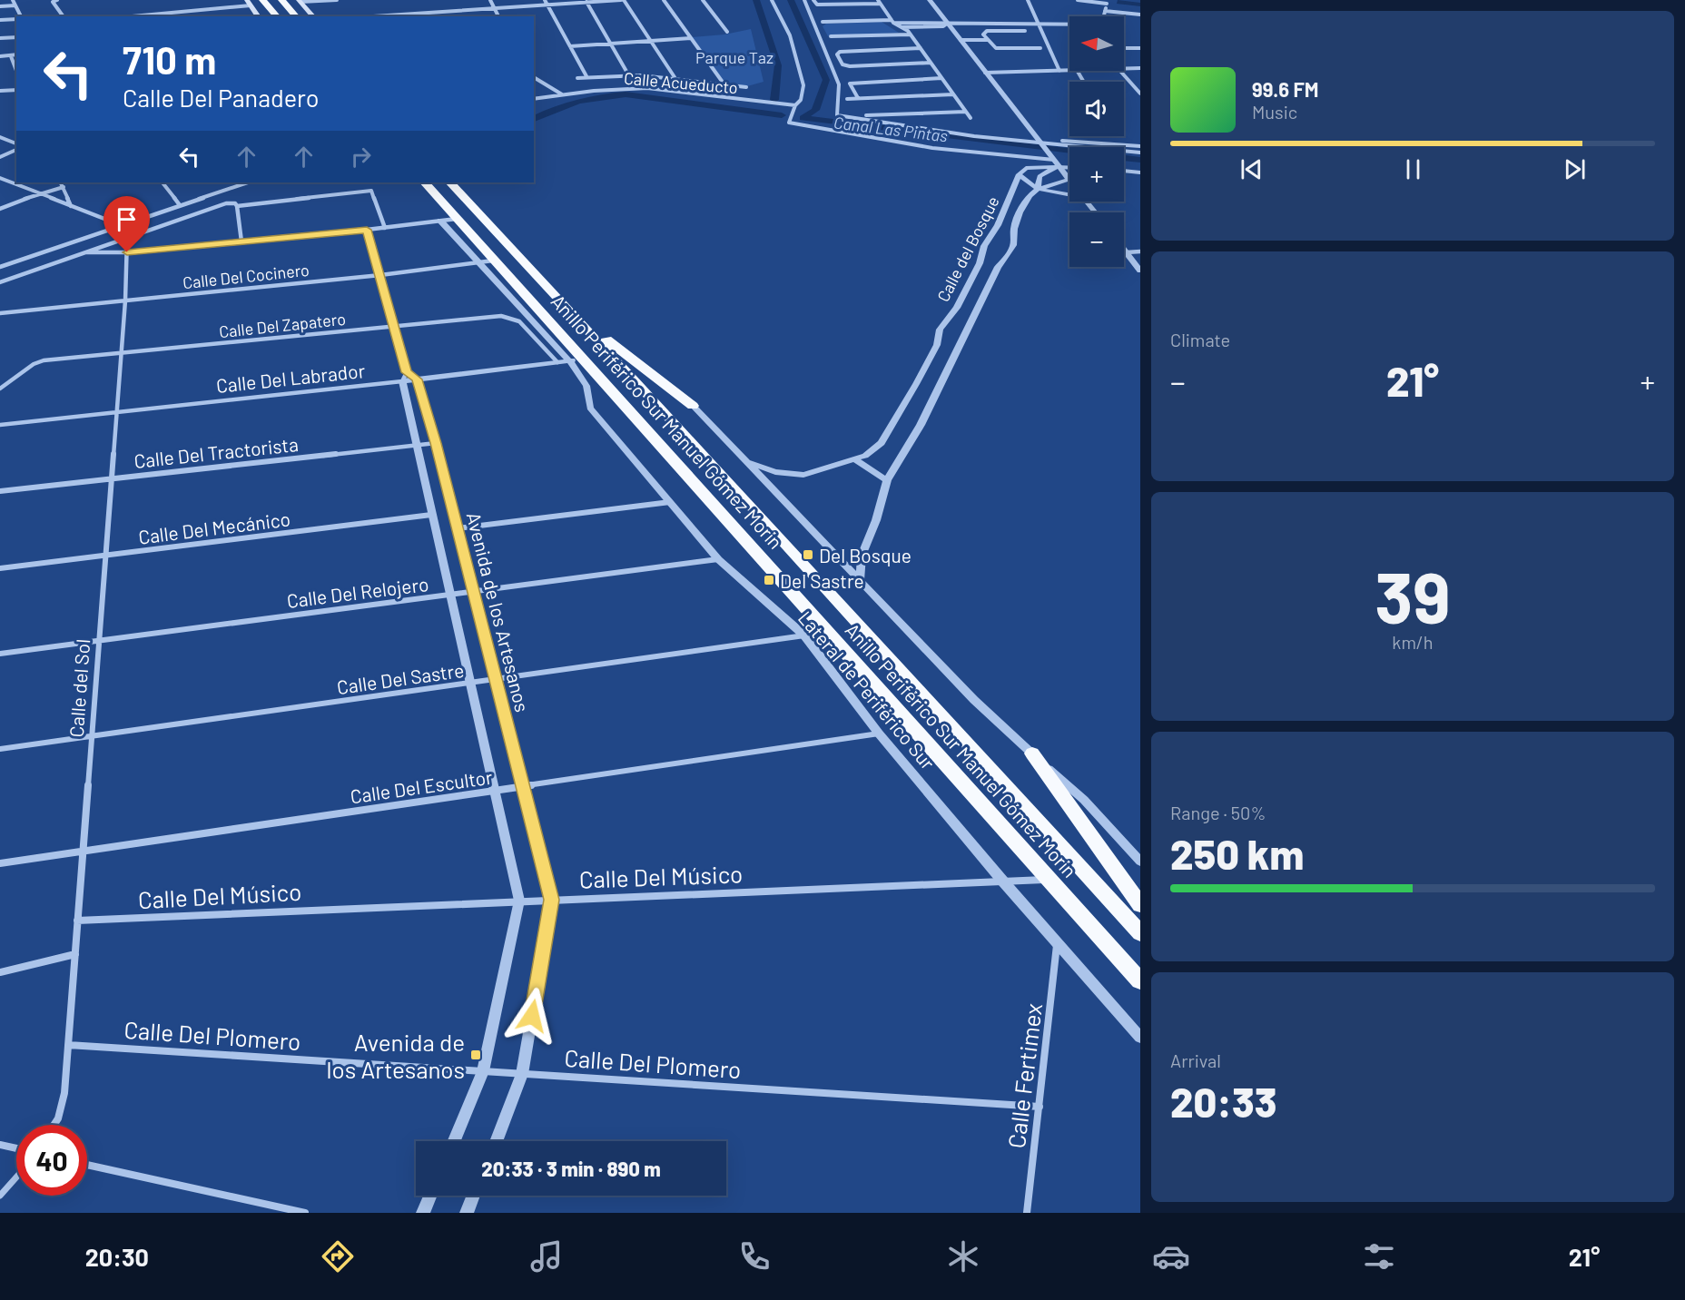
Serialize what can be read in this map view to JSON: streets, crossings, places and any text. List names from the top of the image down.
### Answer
{
  "streets": {
    "highway": ["Anillo Periférico Sur Manuel Gómez Morín"],
    "street": [
      "Calle Acueducto",
      "Calle del Bosque",
      "Calle Del Cocinero",
      "Calle Del Zapatero",
      "Calle Del Labrador",
      "Calle Del Tractorista",
      "Calle Del Mecánico",
      "Calle Del Relojero",
      "Avenida de los Artesanos",
      "Calle Del Sastre",
      "Calle del Sol",
      "Lateral de Periférico Sur",
      "Calle Del Escultor",
      "Calle Del Músico",
      "Calle Del Plomero",
      "Calle Fertimex"
    ]
  },
  "crossings": [
    ["Calle Del Cocinero", "Anillo Periférico Sur Manuel Gómez Morín"],
    ["Calle Del Cocinero", "Calle del Sol"],
    ["Calle Del Cocinero", "Lateral de Periférico Sur"],
    ["Calle Del Zapatero", "Calle Del Labrador"],
    ["Calle Del Zapatero", "Calle del Sol"],
    ["Calle Del Labrador", "Anillo Periférico Sur Manuel Gómez Morín"],
    ["Calle Del Labrador", "Avenida de los Artesanos"],
    ["Calle Del Labrador", "Calle del Sol"],
    ["Calle Del Labrador", "Lateral de Periférico Sur"],
    ["Anillo Periférico Sur Manuel Gómez Morín", "Lateral de Periférico Sur"],
    ["Anillo Periférico Sur Manuel Gómez Morín", "Calle Del Músico"],
    ["Calle Del Tractorista", "Avenida de los Artesanos"],
    ["Calle Del Tractorista", "Calle del Sol"],
    ["Calle Del Mecánico", "Calle del Sol"],
    ["Calle Del Relojero", "Avenida de los Artesanos"],
    ["Calle Del Relojero", "Calle del Sol"],
    ["Calle Del Relojero", "Lateral de Periférico Sur"],
    ["Avenida de los Artesanos", "Calle Del Sastre"],
    ["Avenida de los Artesanos", "Calle Del Escultor"],
    ["Avenida de los Artesanos", "Calle Del Músico"],
    ["Avenida de los Artesanos", "Calle Del Plomero"],
    ["Calle Del Sastre", "Calle del Sol"],
    ["Calle Del Sastre", "Lateral de Periférico Sur"],
    ["Calle del Sol", "Calle Del Escultor"],
    ["Calle del Sol", "Calle Del Músico"],
    ["Calle del Sol", "Calle Del Plomero"],
    ["Lateral de Periférico Sur", "Calle Del Escultor"],
    ["Lateral de Periférico Sur", "Calle Del Músico"],
    ["Lateral de Periférico Sur", "Calle Fertimex"],
    ["Calle Del Plomero", "Calle Fertimex"]
  ],
  "water": ["Canal Las Pintas"],
  "parks": ["Parque Taz"],
  "places": {
    "transit": ["Del Bosque", "Del Sastre", "Avenida de los Artesanos"]
  },
  "north": "left",
  "page": {
    "map_buttons": ["+", "−"],
    "turn": ["710 m", "Calle Del Panadero"],
    "song": ["99.6 FM", "Music"],
    "tile": [
      "Climate",
      ["39", "km/h"],
      ["Range · 50%", "250 km"],
      ["Arrival", "20:33"]
    ],
    "heat": ["−", "21°", "+"],
    "limit": "40",
    "trip": "20:33 · 3 min · 890 m",
    "tabs": ["20:30", "21°"]
  }
}
